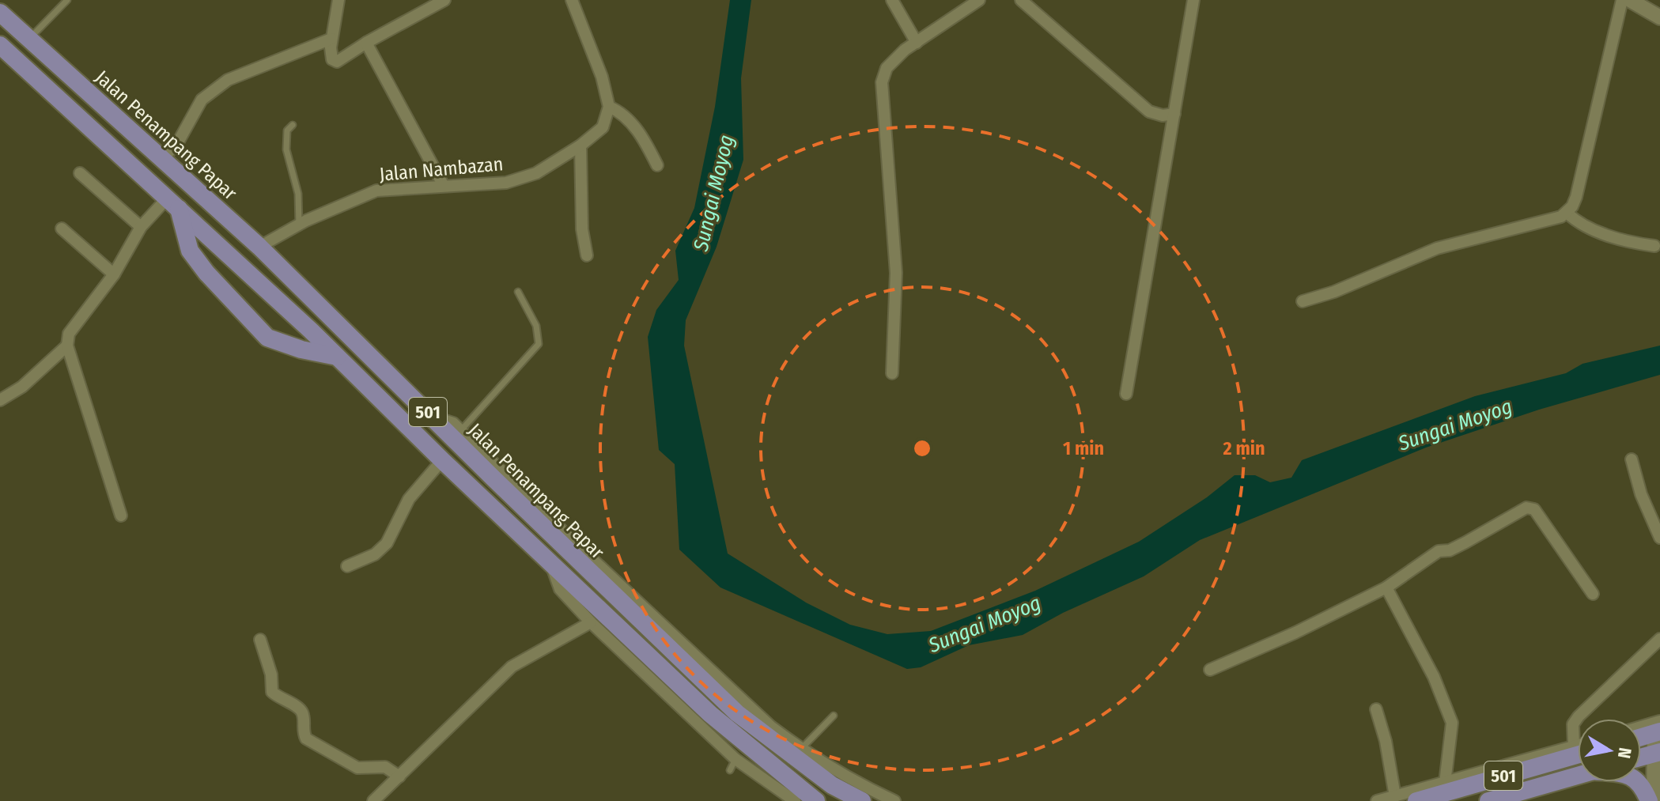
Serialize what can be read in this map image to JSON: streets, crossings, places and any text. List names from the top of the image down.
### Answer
{
  "streets": {
    "main road": ["Jalan Penampang Papar", "501"],
    "street": ["Jalan Nambazan"]
  },
  "crossings": [
    ["Jalan Penampang Papar", "Jalan Nambazan"]
  ],
  "water": ["Sungai Moyog"],
  "north": "right",
  "rings": ["1 min", "2 min"]
}
